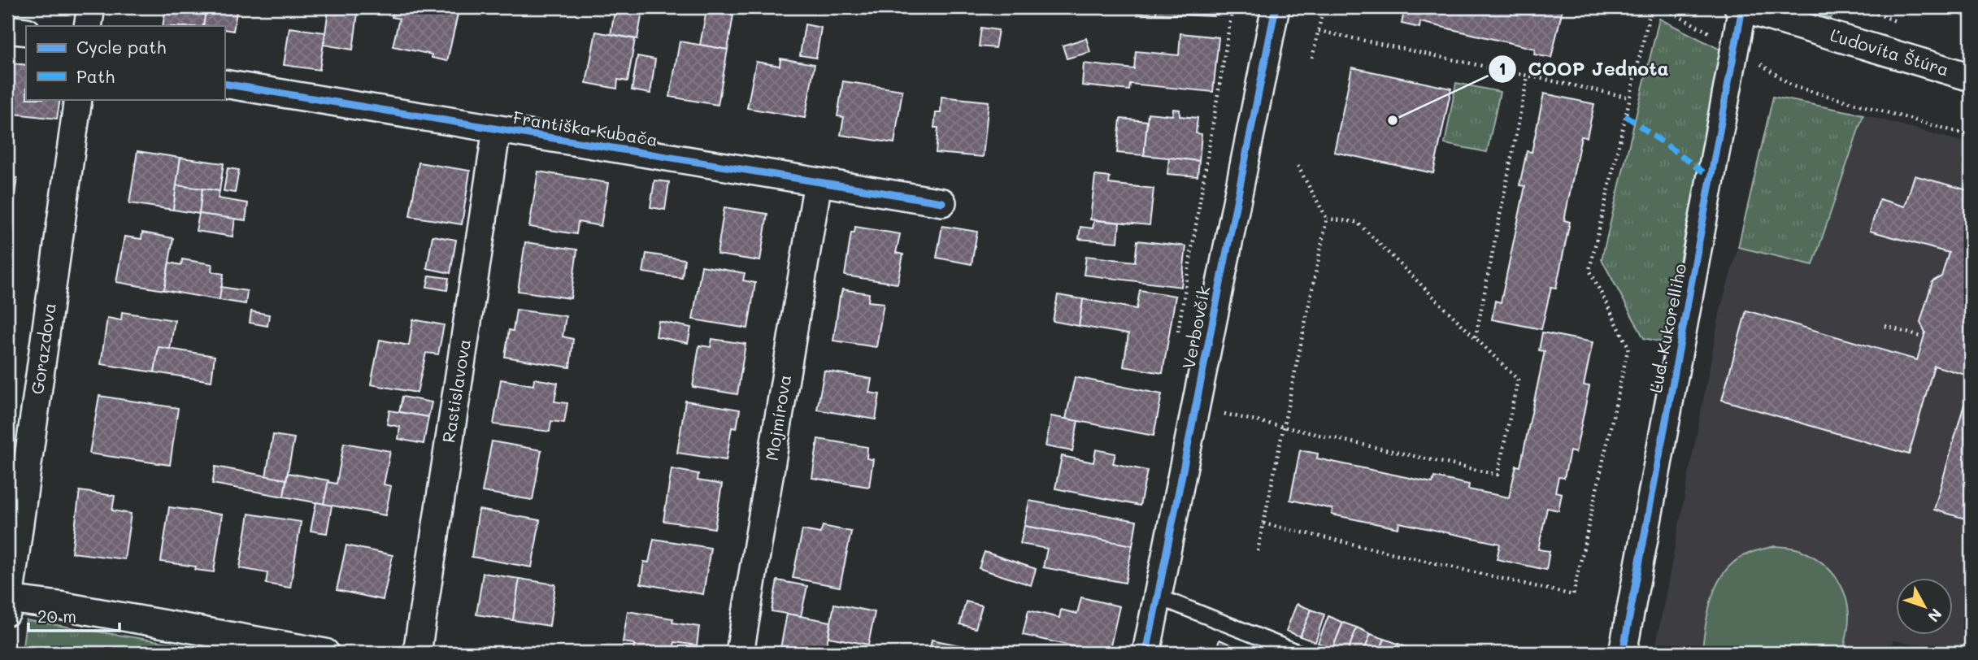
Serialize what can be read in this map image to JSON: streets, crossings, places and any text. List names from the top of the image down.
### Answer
{
  "streets": {
    "street": [
      "Ľudovíta Štúra",
      "Františka Kubača",
      "Verbovčík",
      "Ľud. Kukorelliho",
      "Gorazdova",
      "Rastislavova",
      "Mojmírova"
    ]
  },
  "crossings": [
    ["Ľudovíta Štúra", "Ľud. Kukorelliho"],
    ["Františka Kubača", "Rastislavova"],
    ["Františka Kubača", "Mojmírova"]
  ],
  "places": ["COOP Jednota"],
  "legend": ["Cycle path", "Path"],
  "scale_bar": "20 m",
  "north": "bottom right"
}
